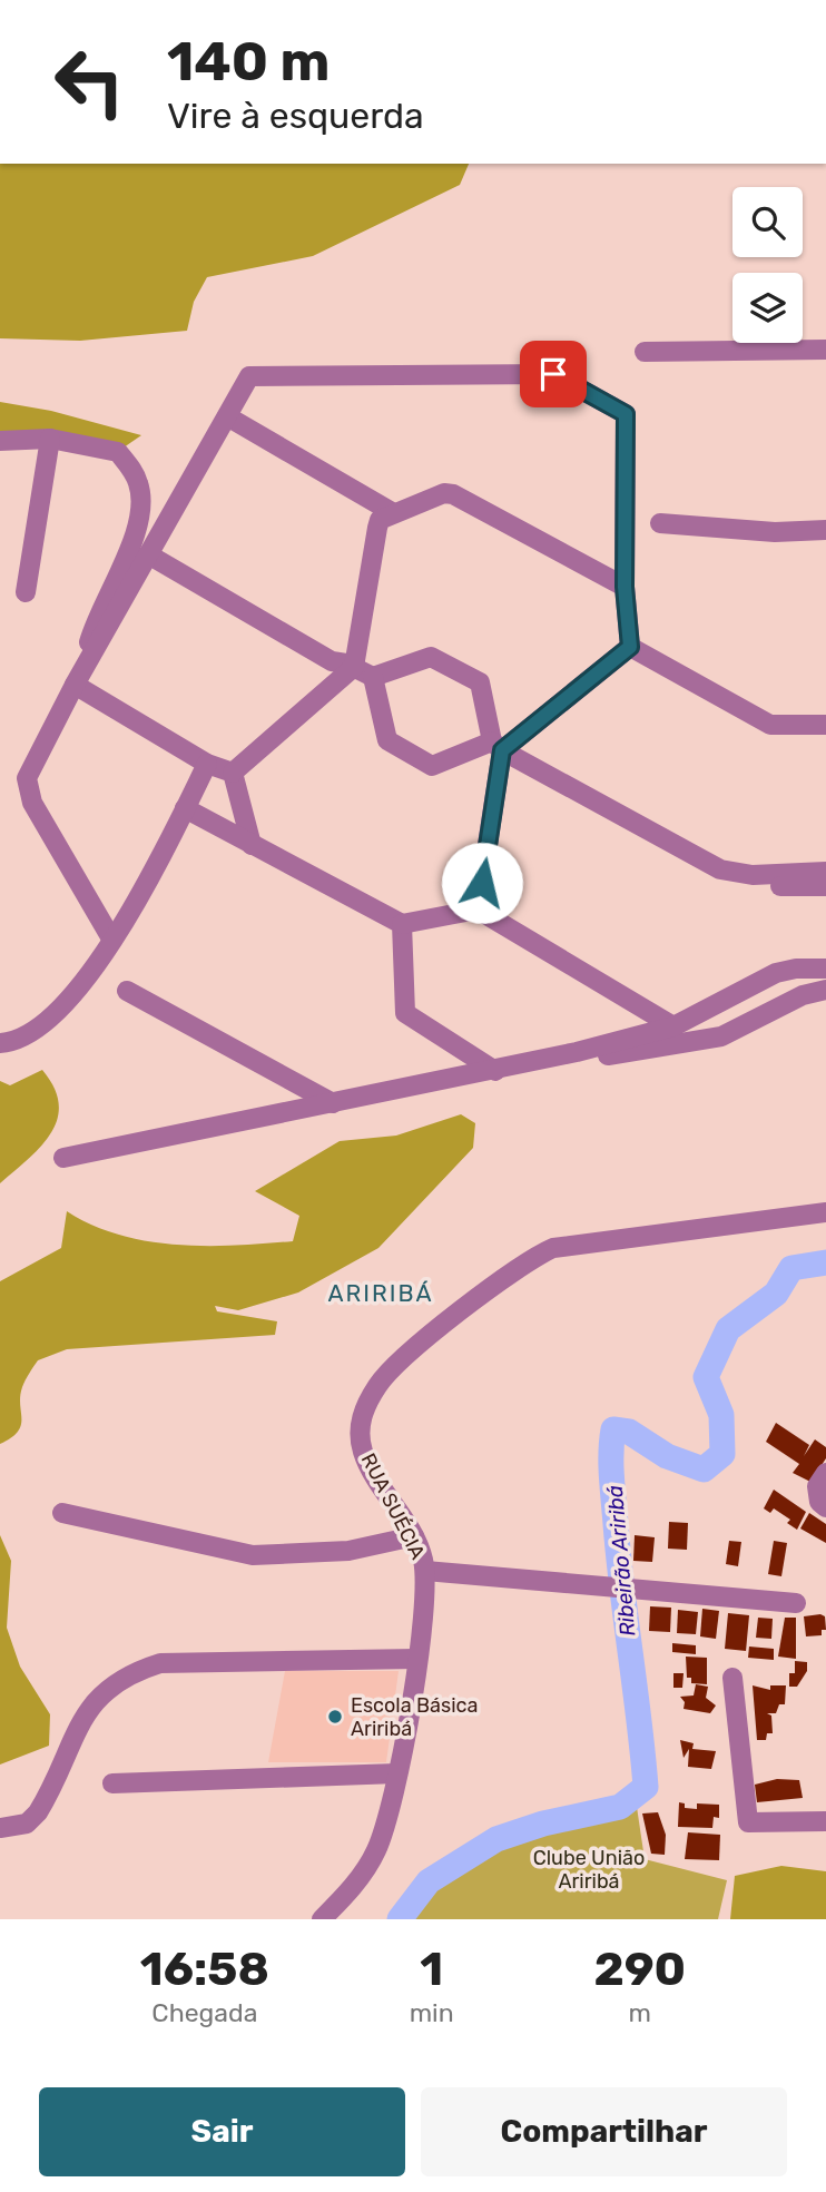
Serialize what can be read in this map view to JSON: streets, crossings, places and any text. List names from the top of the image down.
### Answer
{
  "streets": {
    "street": ["RUA SUÉCIA"]
  },
  "districts": ["ARIRIBÁ"],
  "water": ["Ribeirão Ariribá"],
  "parks": ["Clube União Ariribá"],
  "places": ["Escola Básica Ariribá"],
  "page": {
    "turn": ["140 m", "Vire à esquerda"],
    "eta": [
      "16:58",
      "Chegada",
      "1",
      "min",
      "290",
      "m"
    ],
    "buttons": ["Sair", "Compartilhar"]
  }
}
